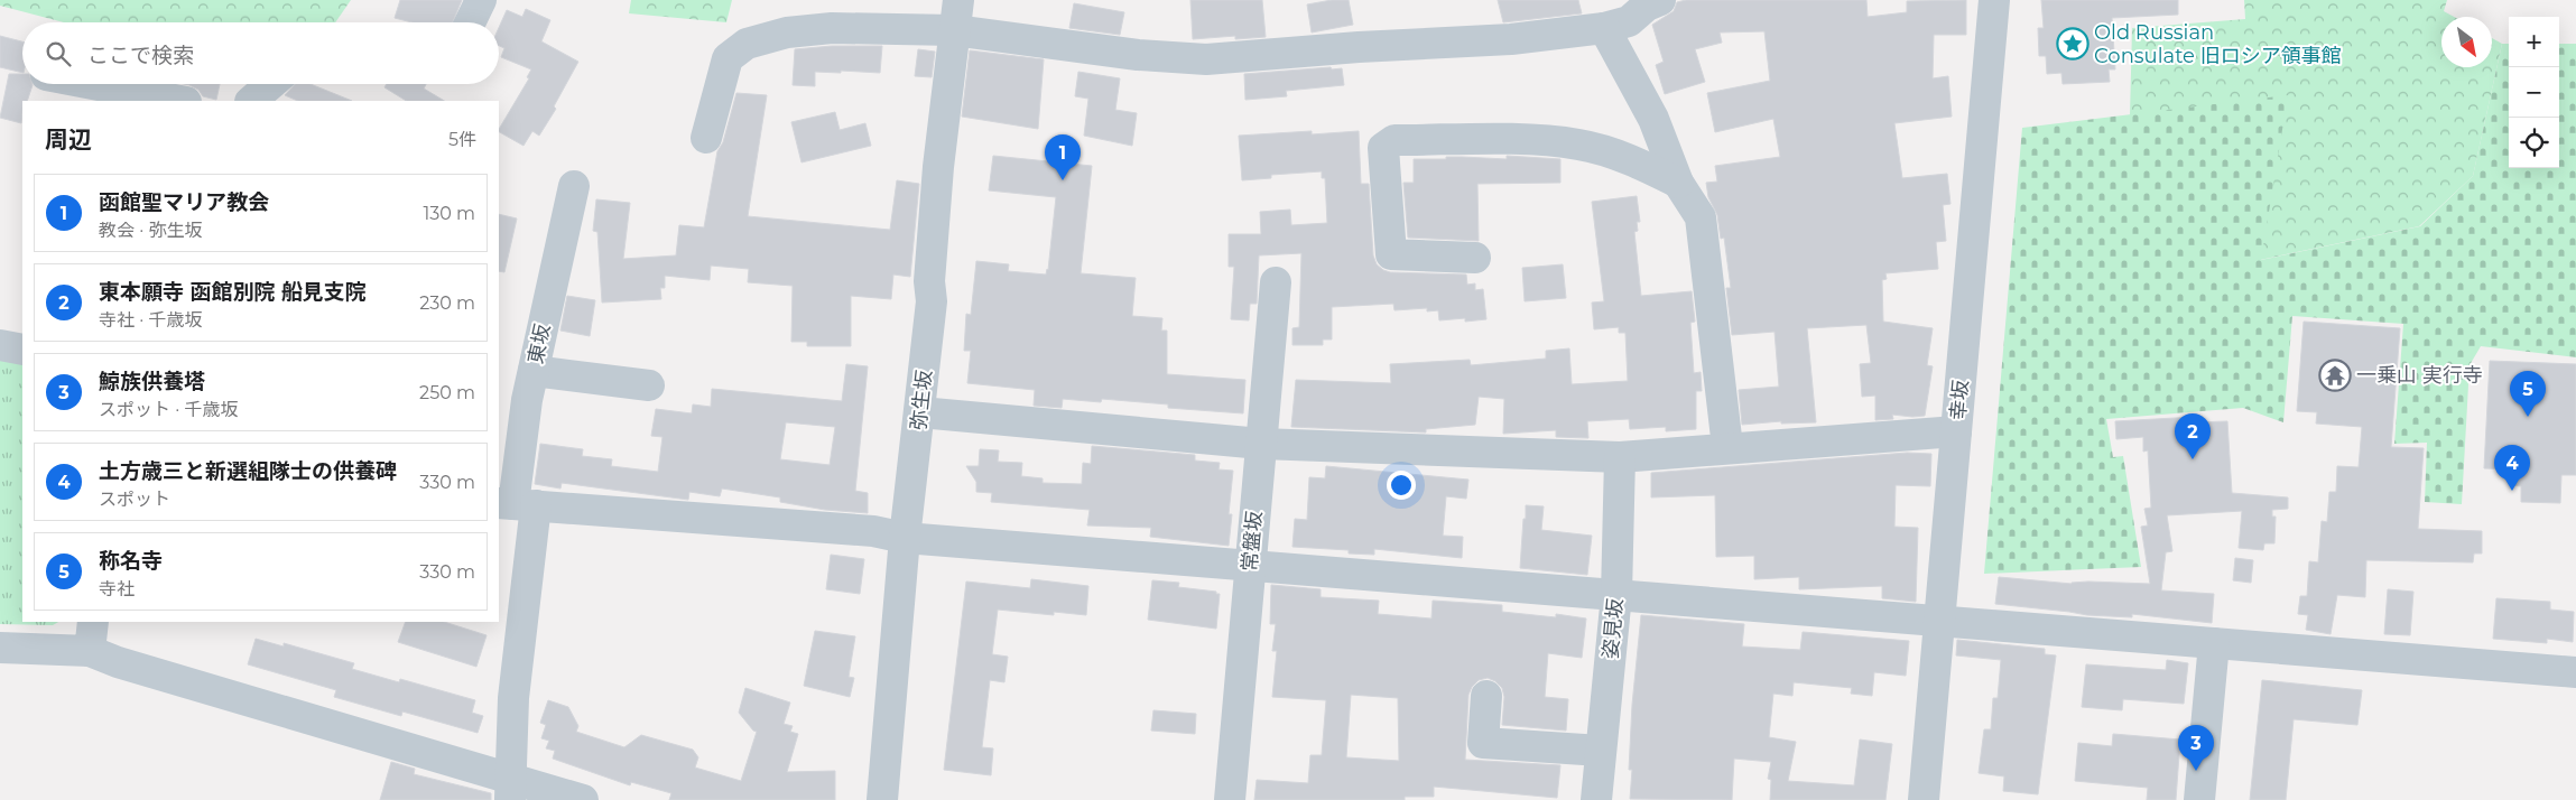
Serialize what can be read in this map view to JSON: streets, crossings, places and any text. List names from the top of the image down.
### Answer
{
  "streets": {
    "street": [
      "東坂",
      "弥生坂",
      "幸坂",
      "常盤坂",
      "姿見坂"
    ]
  },
  "places": {
    "place": ["Old Russian Consulate 旧ロシア領事館"],
    "temple": ["一乗山 実行寺"]
  },
  "north": "bottom right",
  "page": {
    "map_buttons": ["+", "−"],
    "search": "ここで検索",
    "heading": ["周辺", "5件"],
    "pins": [
      "1",
      "5",
      "2",
      "4",
      "3"
    ],
    "list": [
      {
        "mark": "1",
        "name": "函館聖マリア教会",
        "note": "教会 · 弥生坂",
        "value": "130 m"
      },
      {
        "mark": "2",
        "name": "東本願寺 函館別院 船見支院",
        "note": "寺社 · 千歳坂",
        "value": "230 m"
      },
      {
        "mark": "3",
        "name": "鯨族供養塔",
        "note": "スポット · 千歳坂",
        "value": "250 m"
      },
      {
        "mark": "4",
        "name": "土方歳三と新選組隊士の供養碑",
        "note": "スポット",
        "value": "330 m"
      },
      {
        "mark": "5",
        "name": "称名寺",
        "note": "寺社",
        "value": "330 m"
      }
    ]
  }
}
